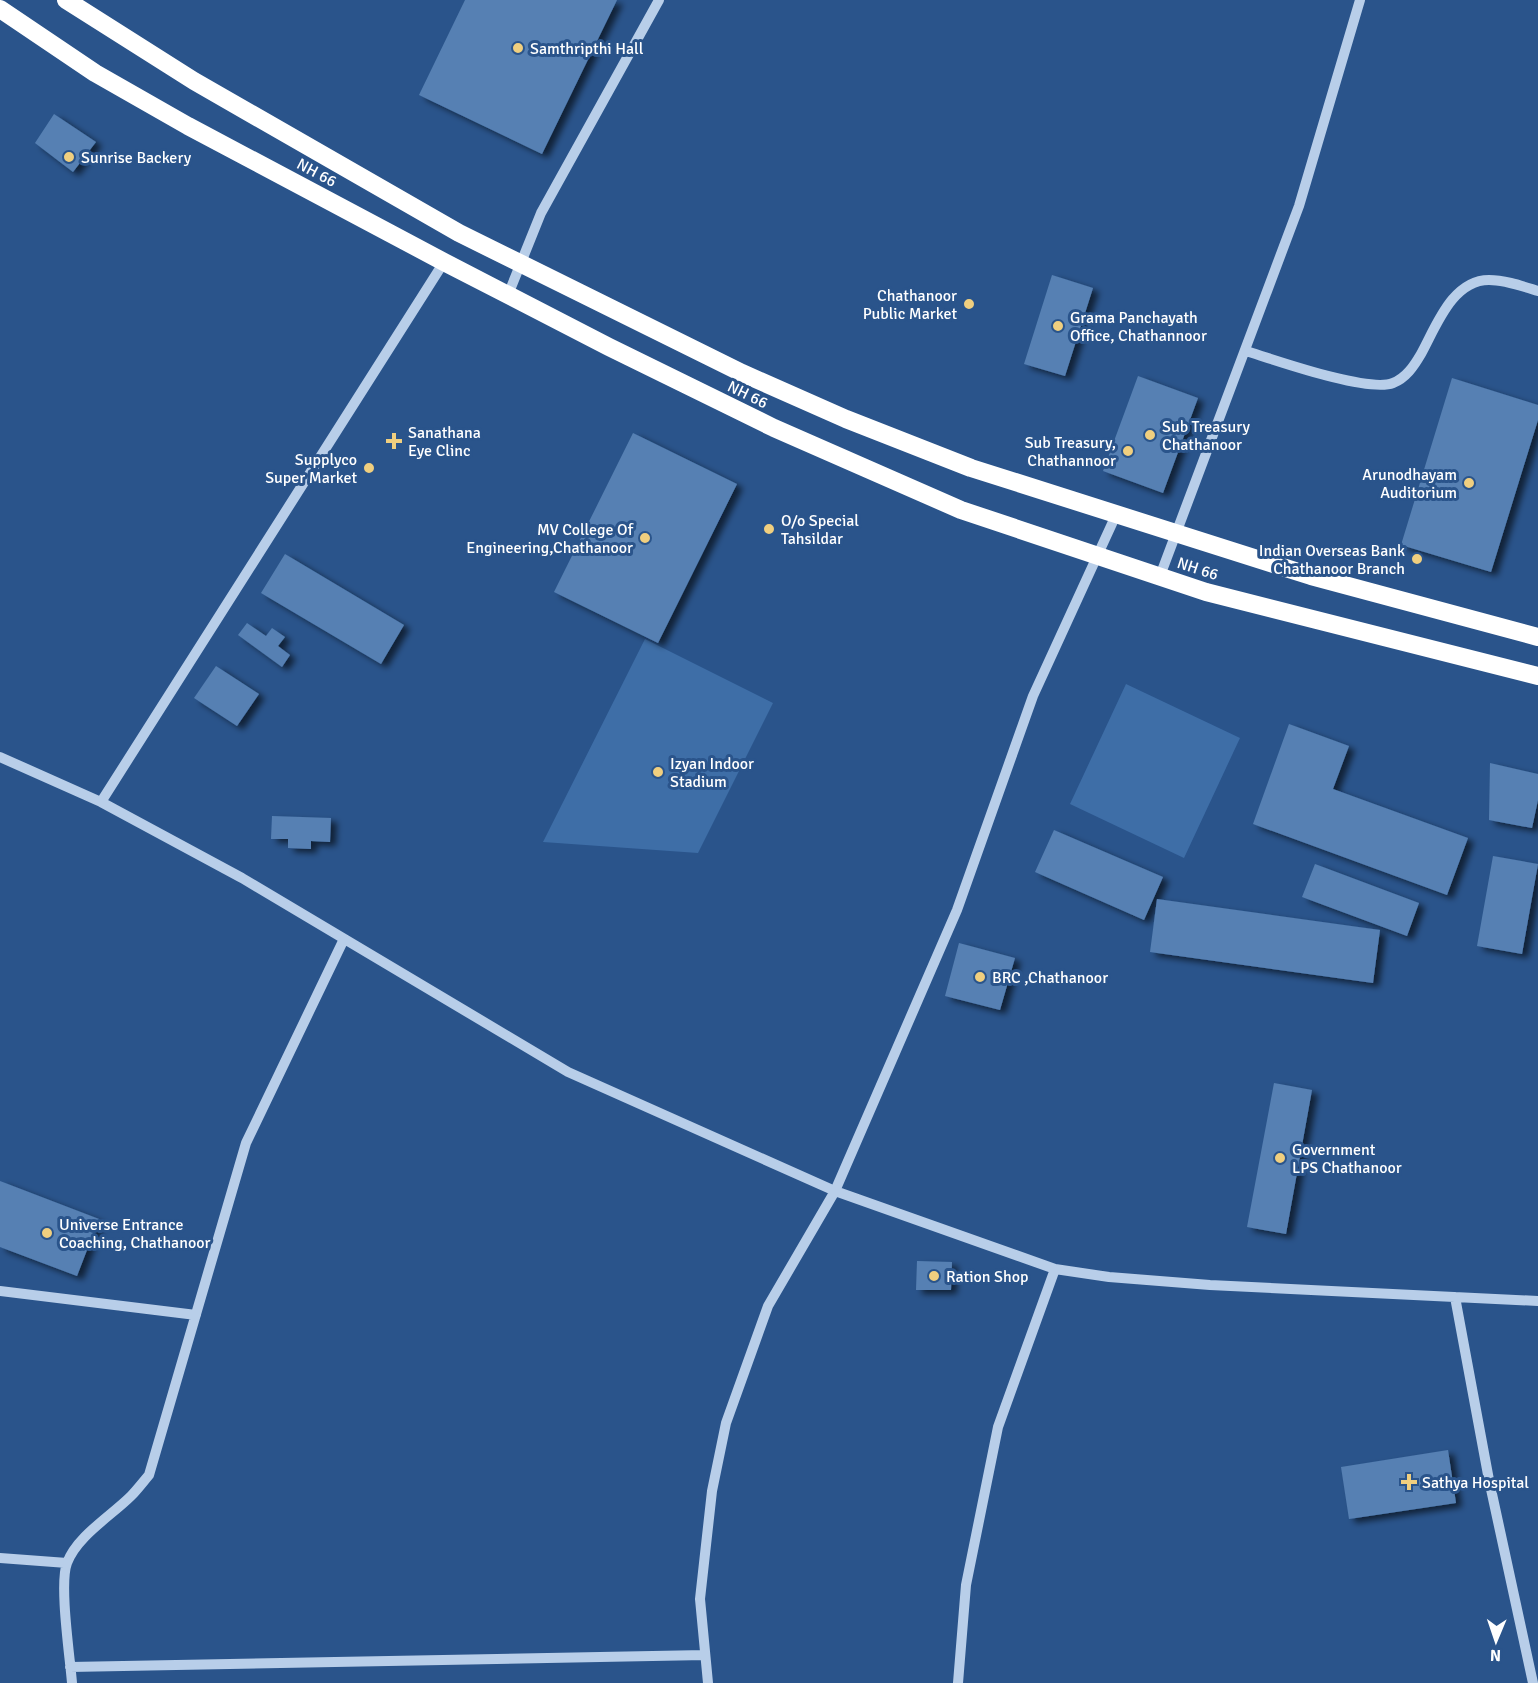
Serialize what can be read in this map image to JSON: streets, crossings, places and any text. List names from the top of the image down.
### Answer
{
  "streets": {
    "highway": ["NH 66"]
  },
  "places": {
    "other": [
      "Samthripthi Hall",
      "Sunrise Backery",
      "Chathanoor Public Market",
      "Grama Panchayath Office, Chathannoor",
      "Sub Treasury Chathanoor",
      "Sub Treasury, Chathannoor",
      "Supplyco Super Market",
      "Arunodhayam Auditorium",
      "O/o Special Tahsildar",
      "MV College Of Engineering,Chathanoor",
      "Indian Overseas Bank Chathanoor Branch",
      "Izyan Indoor Stadium",
      "BRC ,Chathanoor",
      "Government LPS Chathanoor",
      "Universe Entrance Coaching, Chathanoor",
      "Ration Shop"
    ],
    "health": ["Sanathana Eye Clinc", "Sathya Hospital"]
  },
  "north": "bottom"
}
